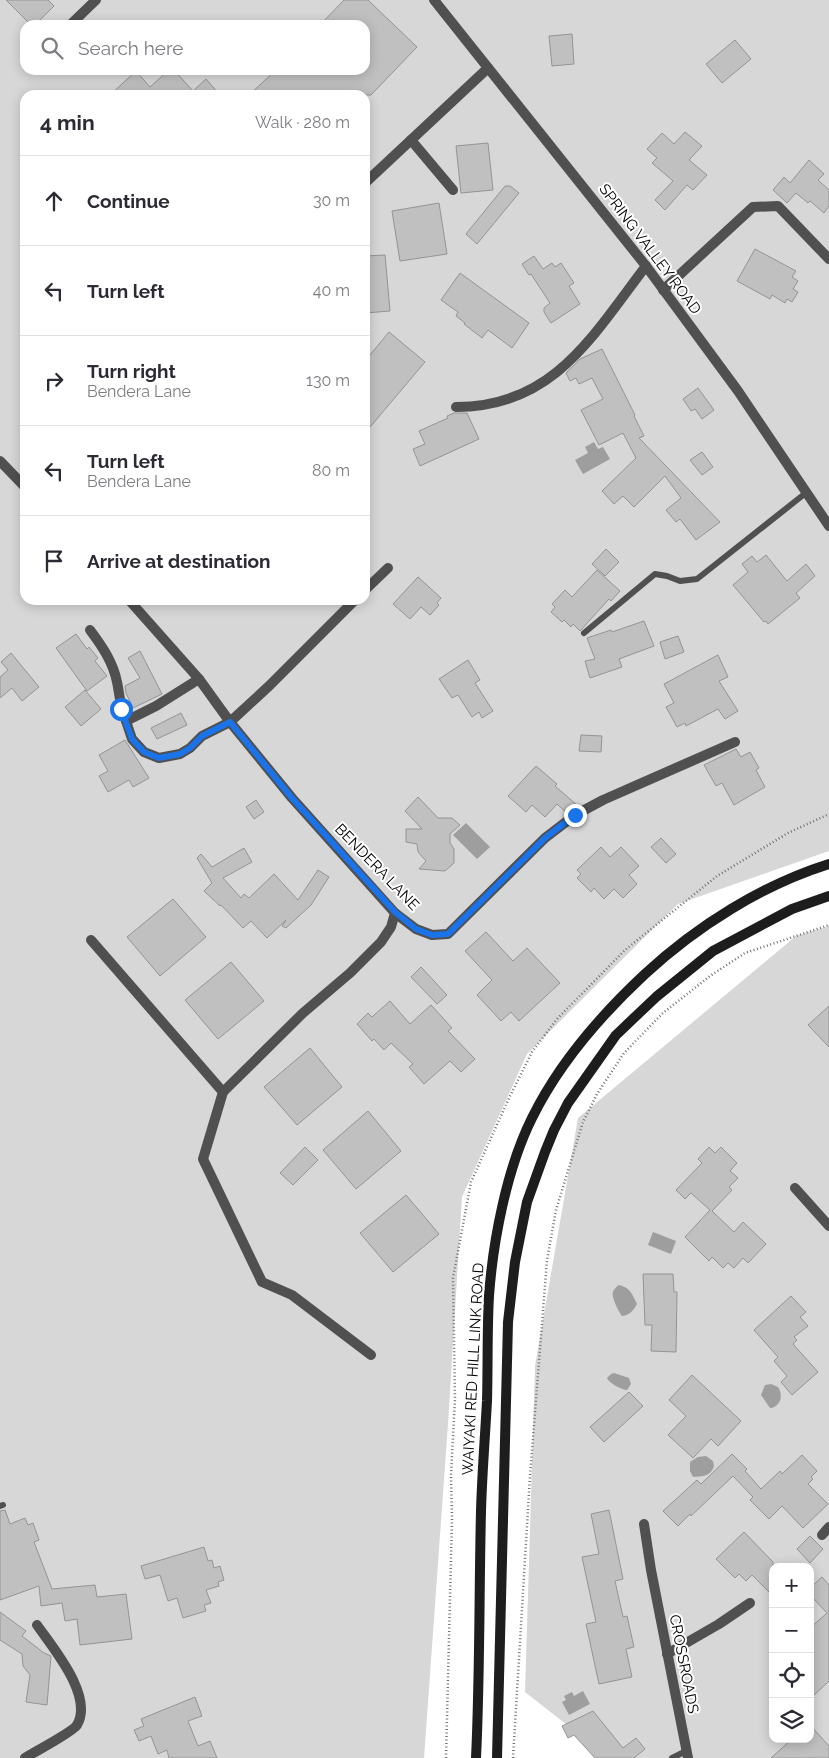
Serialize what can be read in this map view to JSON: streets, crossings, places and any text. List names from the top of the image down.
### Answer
{
  "streets": {
    "main road": ["WAIYAKI RED HILL LINK ROAD"],
    "street": ["SPRING VALLEY ROAD", "BENDERA LANE", "CROSSROADS"]
  },
  "page": {
    "search": "Search here",
    "heading": ["4 min", "Walk · 280 m"],
    "list": [
      ["Continue", "30 m"],
      ["Turn left", "40 m"],
      ["Turn right", "Bendera Lane", "130 m"],
      ["Turn left", "Bendera Lane", "80 m"],
      "Arrive at destination"
    ],
    "map_buttons": ["+", "−"]
  }
}
